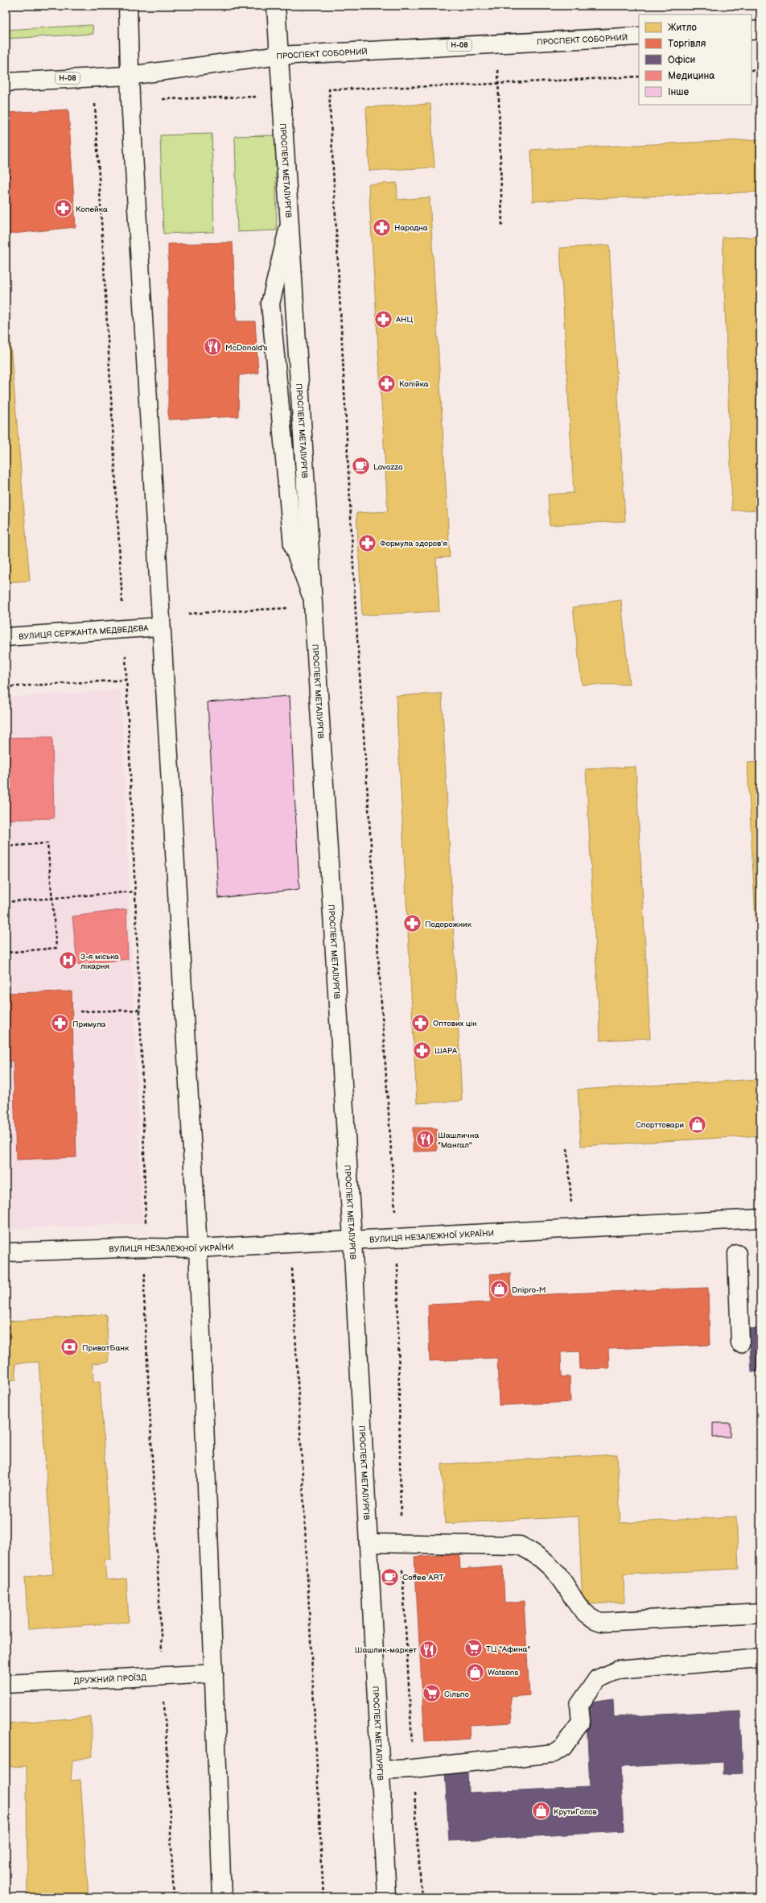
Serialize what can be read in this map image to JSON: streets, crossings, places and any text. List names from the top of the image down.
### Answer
{
  "streets": {
    "main road": [
      "ПРОСПЕКТ СОБОРНИЙ",
      "Н-08",
      "ПРОСПЕКТ МЕТАЛУРГІВ",
      "ВУЛИЦЯ СЕРЖАНТА МЕДВЕДЄВА",
      "ВУЛИЦЯ НЕЗАЛЕЖНОЇ УКРАЇНИ",
      "ДРУЖНИЙ ПРОЇЗД"
    ]
  },
  "crossings": [
    ["ПРОСПЕКТ СОБОРНИЙ", "ПРОСПЕКТ МЕТАЛУРГІВ"],
    ["ПРОСПЕКТ МЕТАЛУРГІВ", "ВУЛИЦЯ НЕЗАЛЕЖНОЇ УКРАЇНИ"]
  ],
  "places": {
    "pharmacy": [
      "Копейка",
      "Народна",
      "АНЦ",
      "Копійка",
      "Формула здоров'я",
      "Подорожник",
      "Оптових цін",
      "Примула",
      "ШАРА"
    ],
    "restaurant": ["McDonald's", "Шашлична \"Мангал\"", "Шашлик-маркет"],
    "cafe": ["Lavazza", "Coffee ART"],
    "hospital": ["3-я міська лікарня"],
    "shop": [
      "Спорттовари",
      "Dnipro-M",
      "Watsons",
      "КрутиГолов"
    ],
    "bank": ["ПриватБанк"],
    "supermarket": ["ТЦ \"Афина\"", "Сільпо"]
  },
  "legend": [
    "Житло",
    "Торгівля",
    "Офіси",
    "Медицина",
    "Інше"
  ]
}
